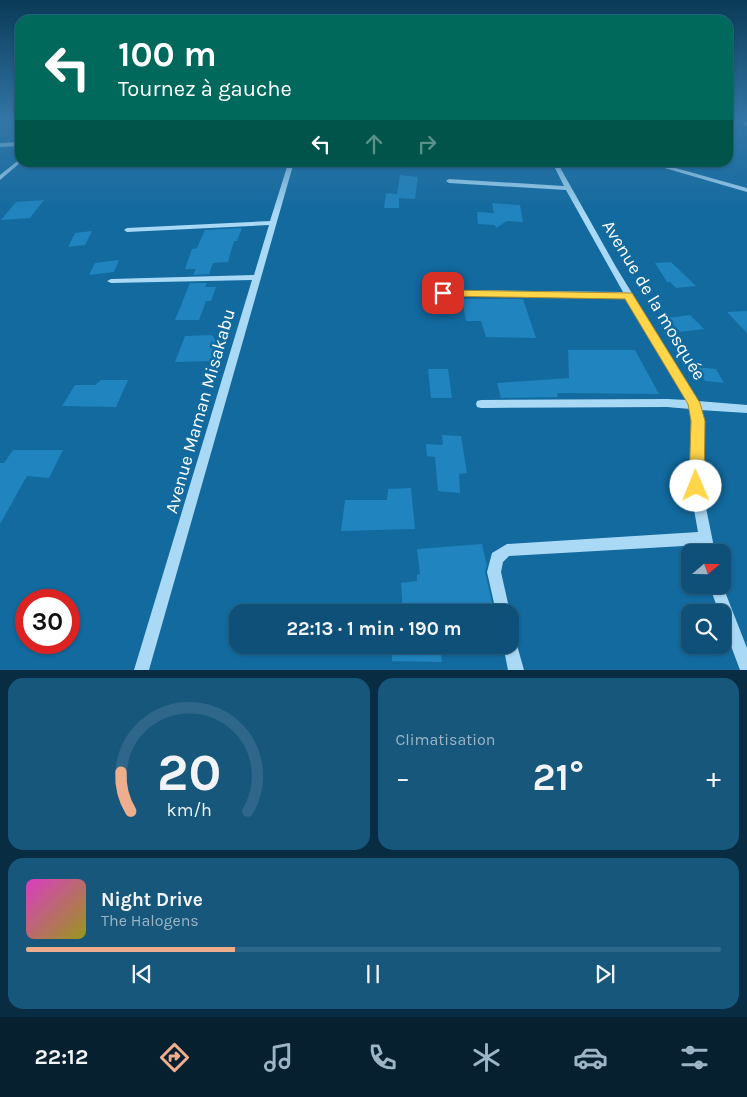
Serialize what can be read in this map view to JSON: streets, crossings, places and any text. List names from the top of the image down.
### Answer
{
  "streets": {
    "street": ["Avenue de la mosquée", "Avenue Maman Misakabu"]
  },
  "north": "right",
  "page": {
    "turn": ["100 m", "Tournez à gauche"],
    "limit": "30",
    "trip": "22:13 · 1 min · 190 m",
    "tile": "Climatisation",
    "heat": ["−", "21°", "+"],
    "song": ["Night Drive", "The Halogens"],
    "tabs": "22:12",
    "gauge": ["20", "km/h"]
  }
}
